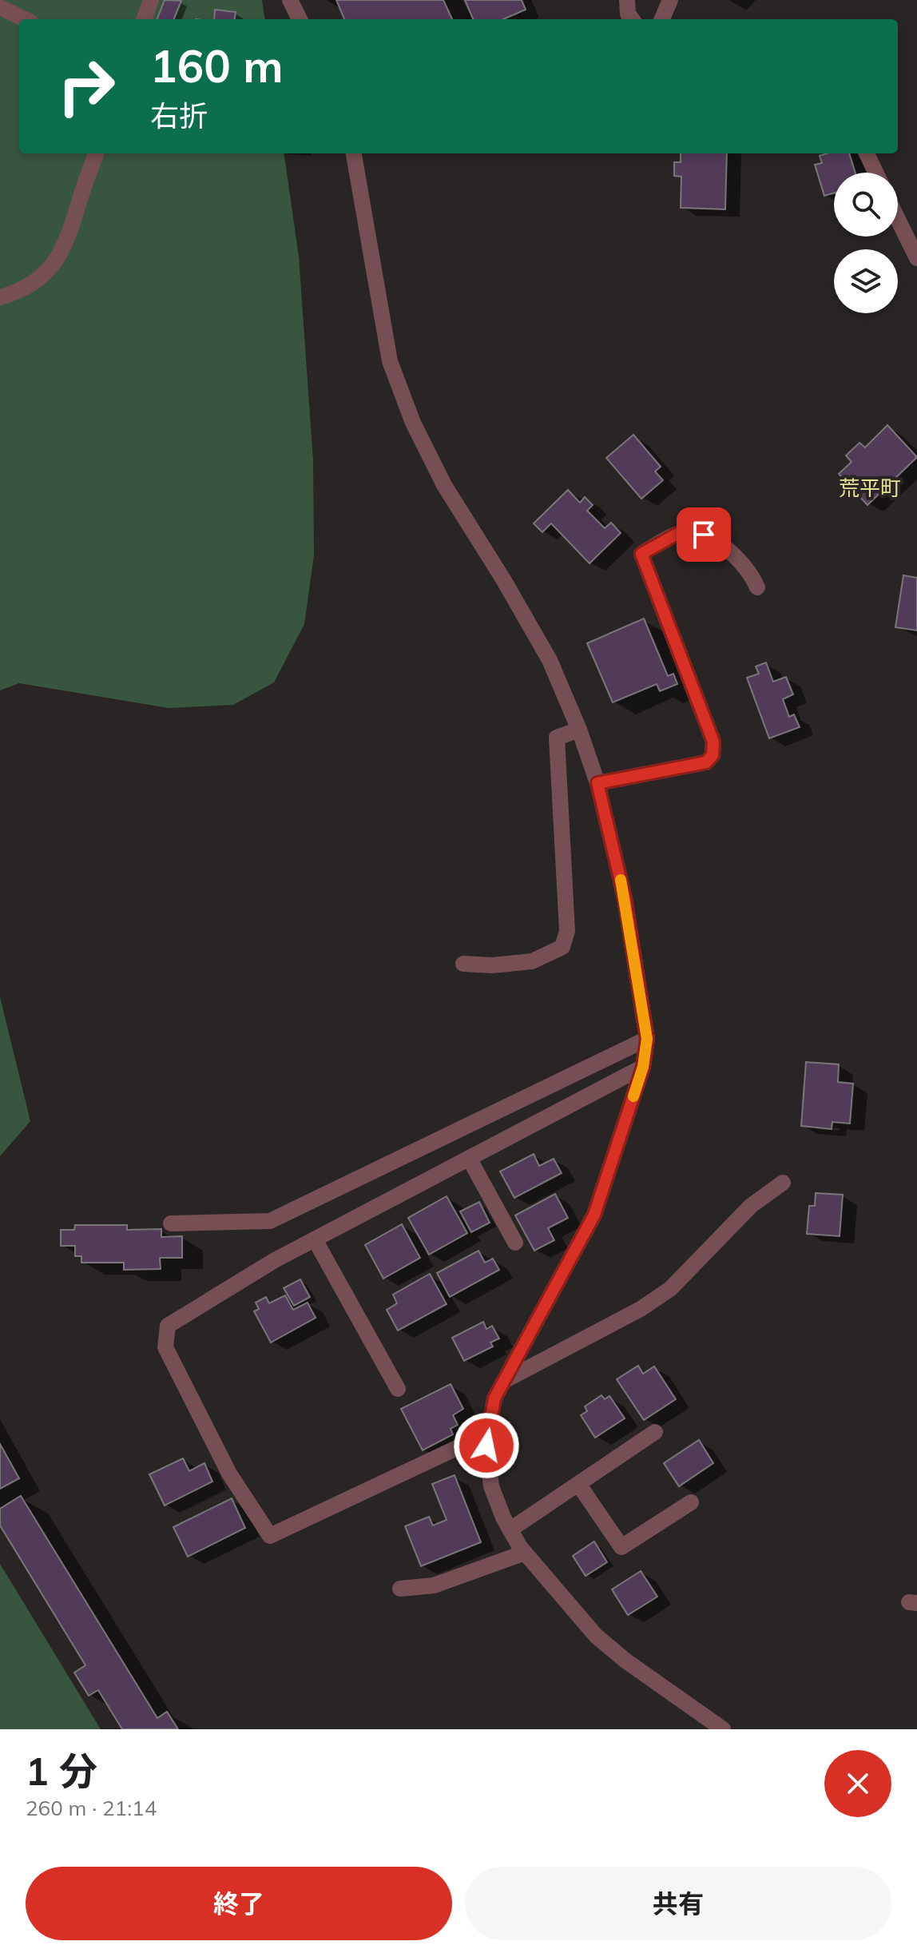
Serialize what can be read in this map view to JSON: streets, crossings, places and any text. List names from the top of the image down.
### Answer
{
  "districts": ["荒平町"],
  "page": {
    "turn": ["160 m", "右折"],
    "heading": ["1 分", "260 m · 21:14"],
    "buttons": ["終了", "共有"]
  }
}
